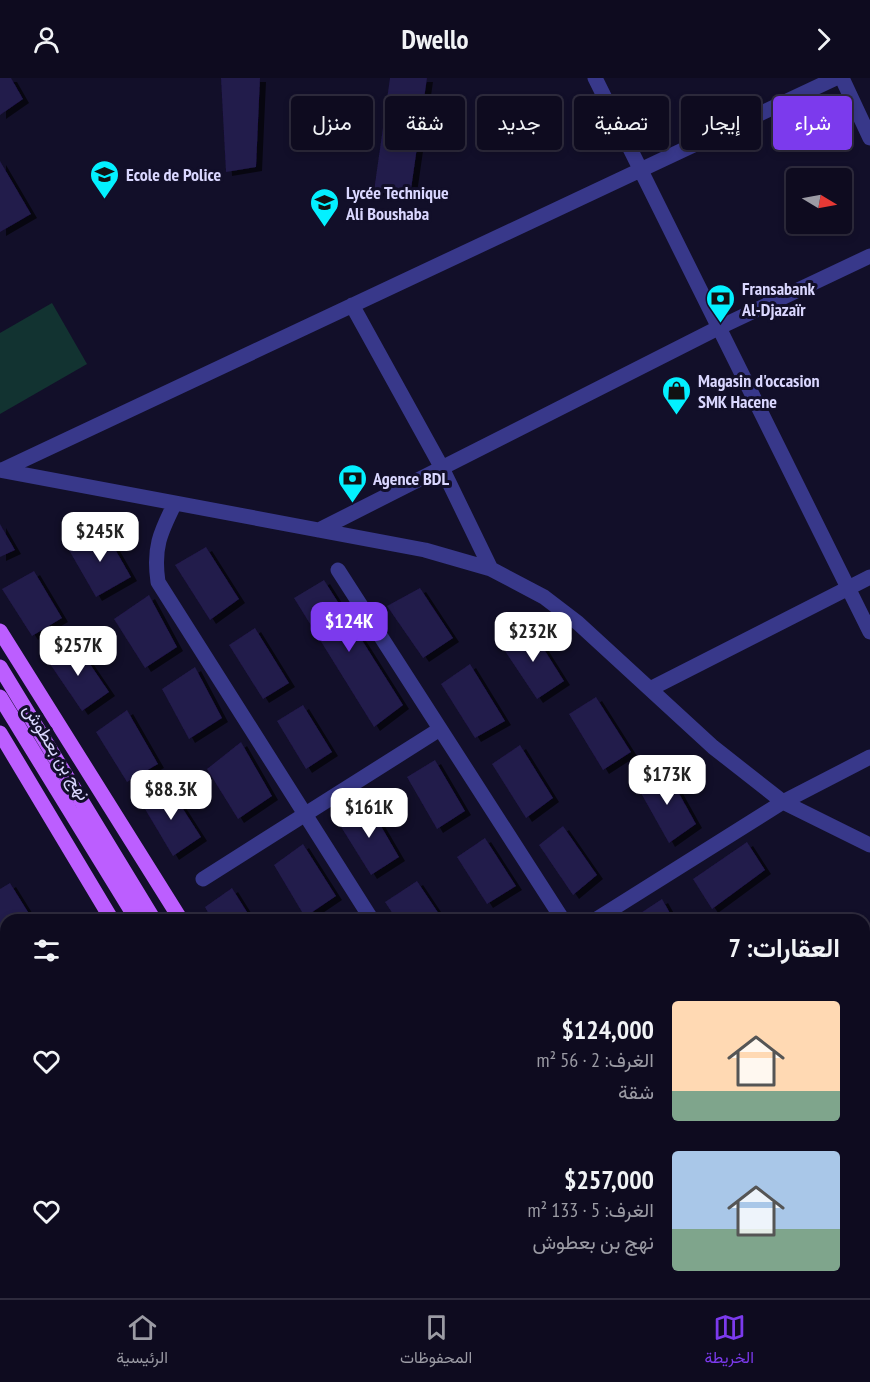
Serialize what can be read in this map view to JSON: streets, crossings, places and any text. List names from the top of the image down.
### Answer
{
  "streets": {
    "main road": ["نهج بن بعطوش"]
  },
  "places": {
    "school or university": ["Ecole de Police", "Lycée Technique Ali Boushaba"],
    "bank": ["Fransabank Al-Djazaïr", "Agence BDL"],
    "shop": ["Magasin d'occasion SMK Hacene"]
  },
  "north": "right",
  "page": {
    "header": "Dwello",
    "chip": [
      "شراء",
      "إيجار",
      "تصفية",
      "جديد",
      "شقة",
      "منزل"
    ],
    "price": [
      "$245K",
      "$124K",
      "$232K",
      "$257K",
      "$173K",
      "$88.3K",
      "$161K"
    ],
    "heading": "العقارات: 7",
    "list": [
      {
        "name": "$124,000",
        "note": "الغرف: 2 · 56 m² · شقة"
      },
      {
        "name": "$257,000",
        "note": "الغرف: 5 · 133 m² · نهج بن بعطوش"
      }
    ],
    "tabs": ["الخريطة", "المحفوظات", "الرئيسية"]
  }
}
